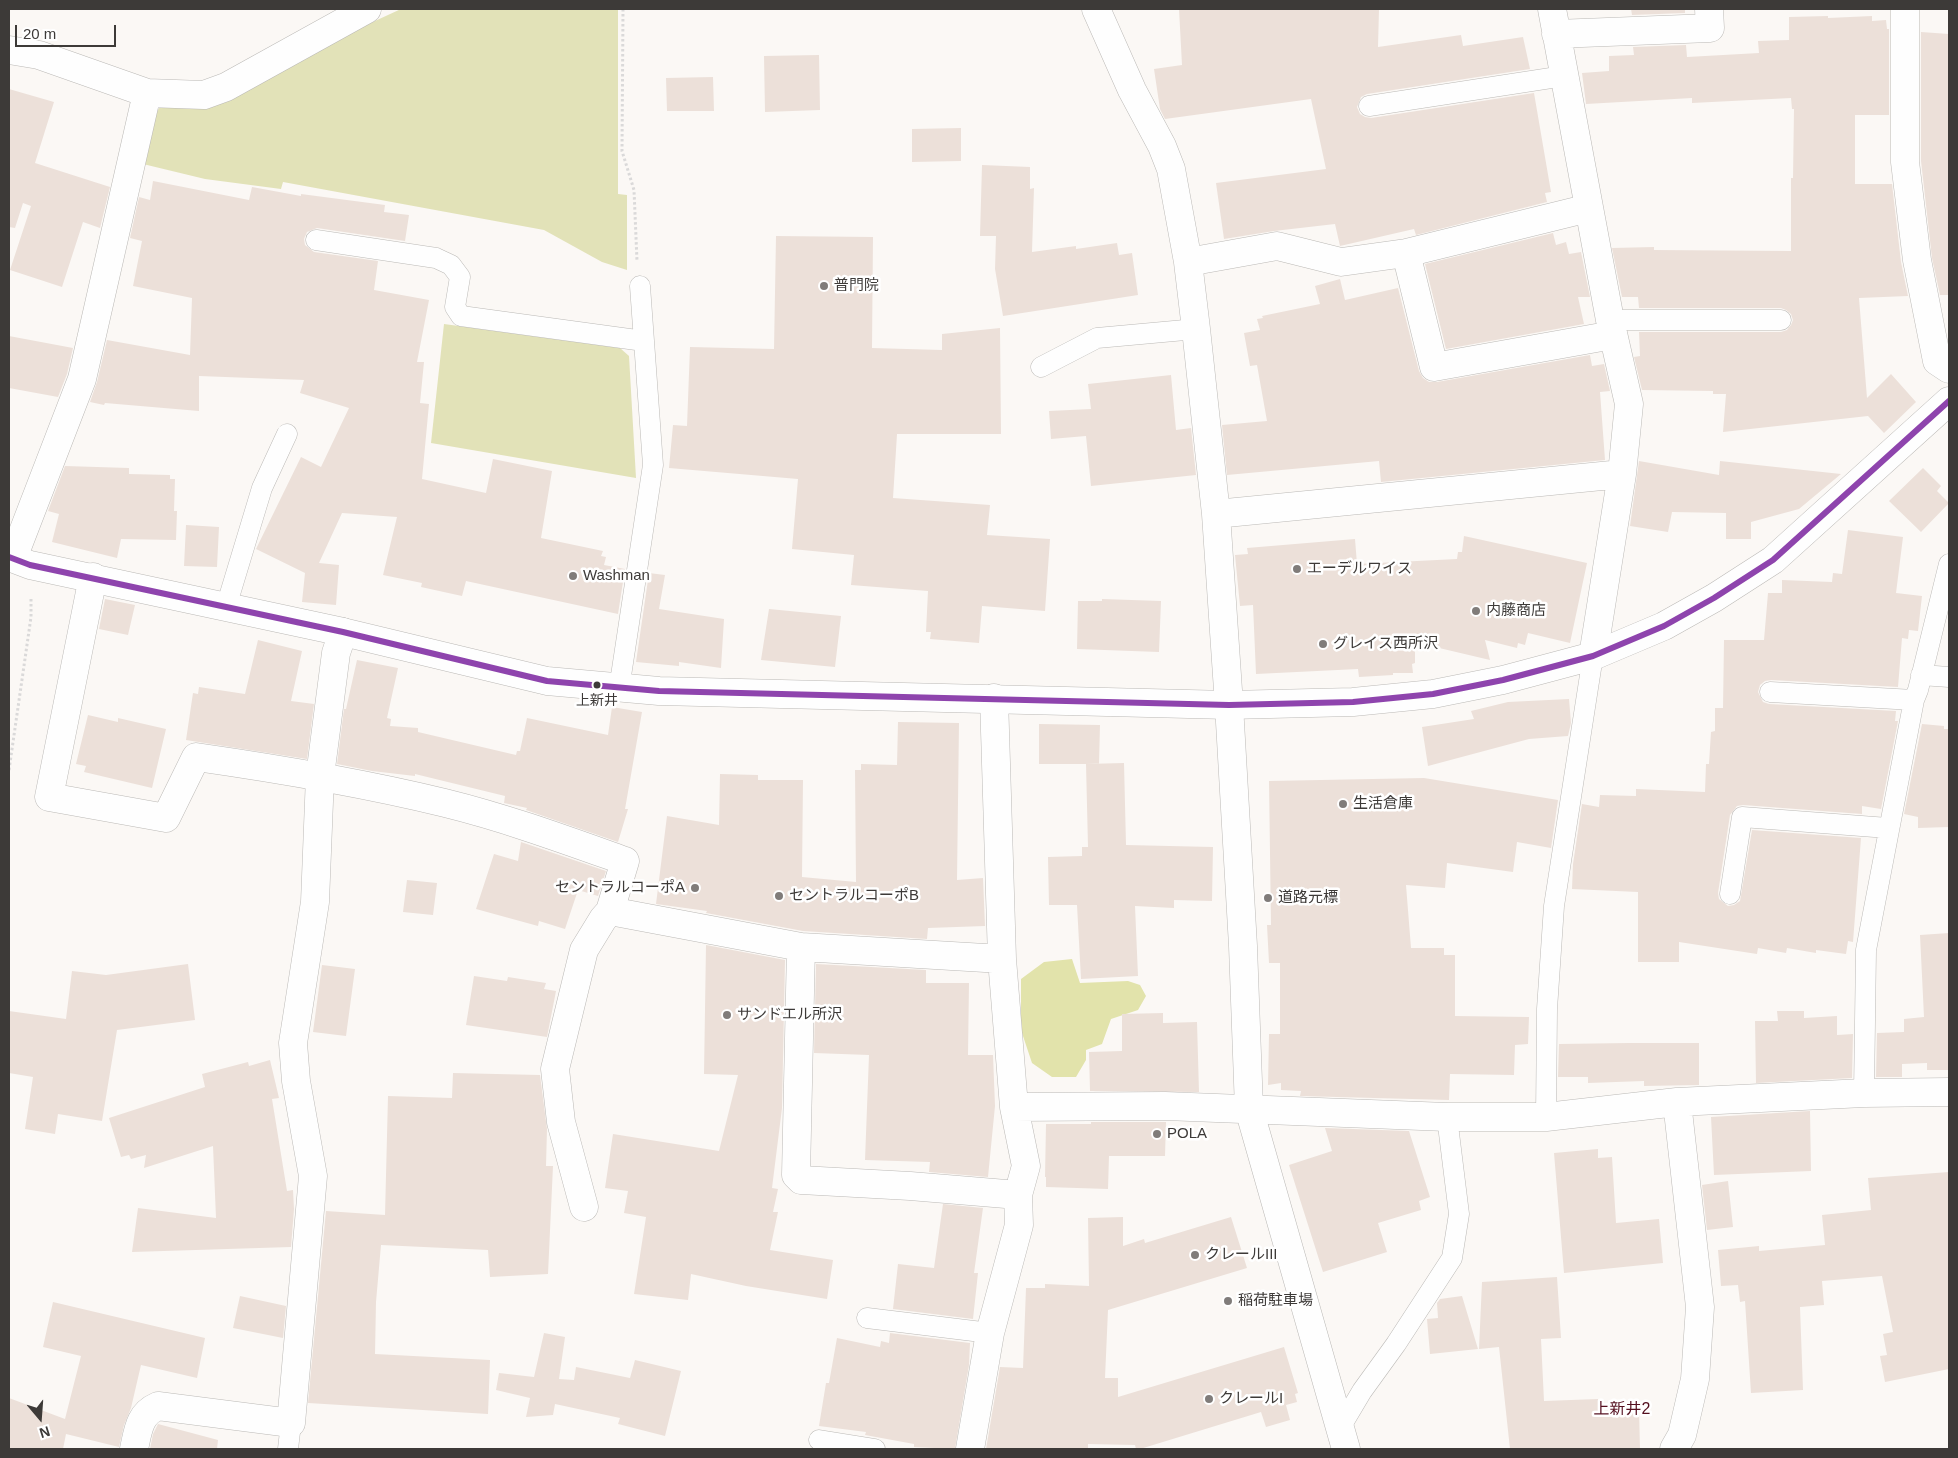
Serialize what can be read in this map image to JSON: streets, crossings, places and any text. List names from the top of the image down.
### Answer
{
  "districts": ["上新井2"],
  "places": [
    "普門院",
    "エーデルワイス",
    "Washman",
    "内藤商店",
    "グレイス西所沢",
    "上新井",
    "生活倉庫",
    "セントラルコーポA",
    "セントラルコーポB",
    "道路元標",
    "サンドエル所沢",
    "POLA",
    "クレールIII",
    "稲荷駐車場",
    "クレールI"
  ],
  "scale_bar": "20 m",
  "north": "bottom"
}
